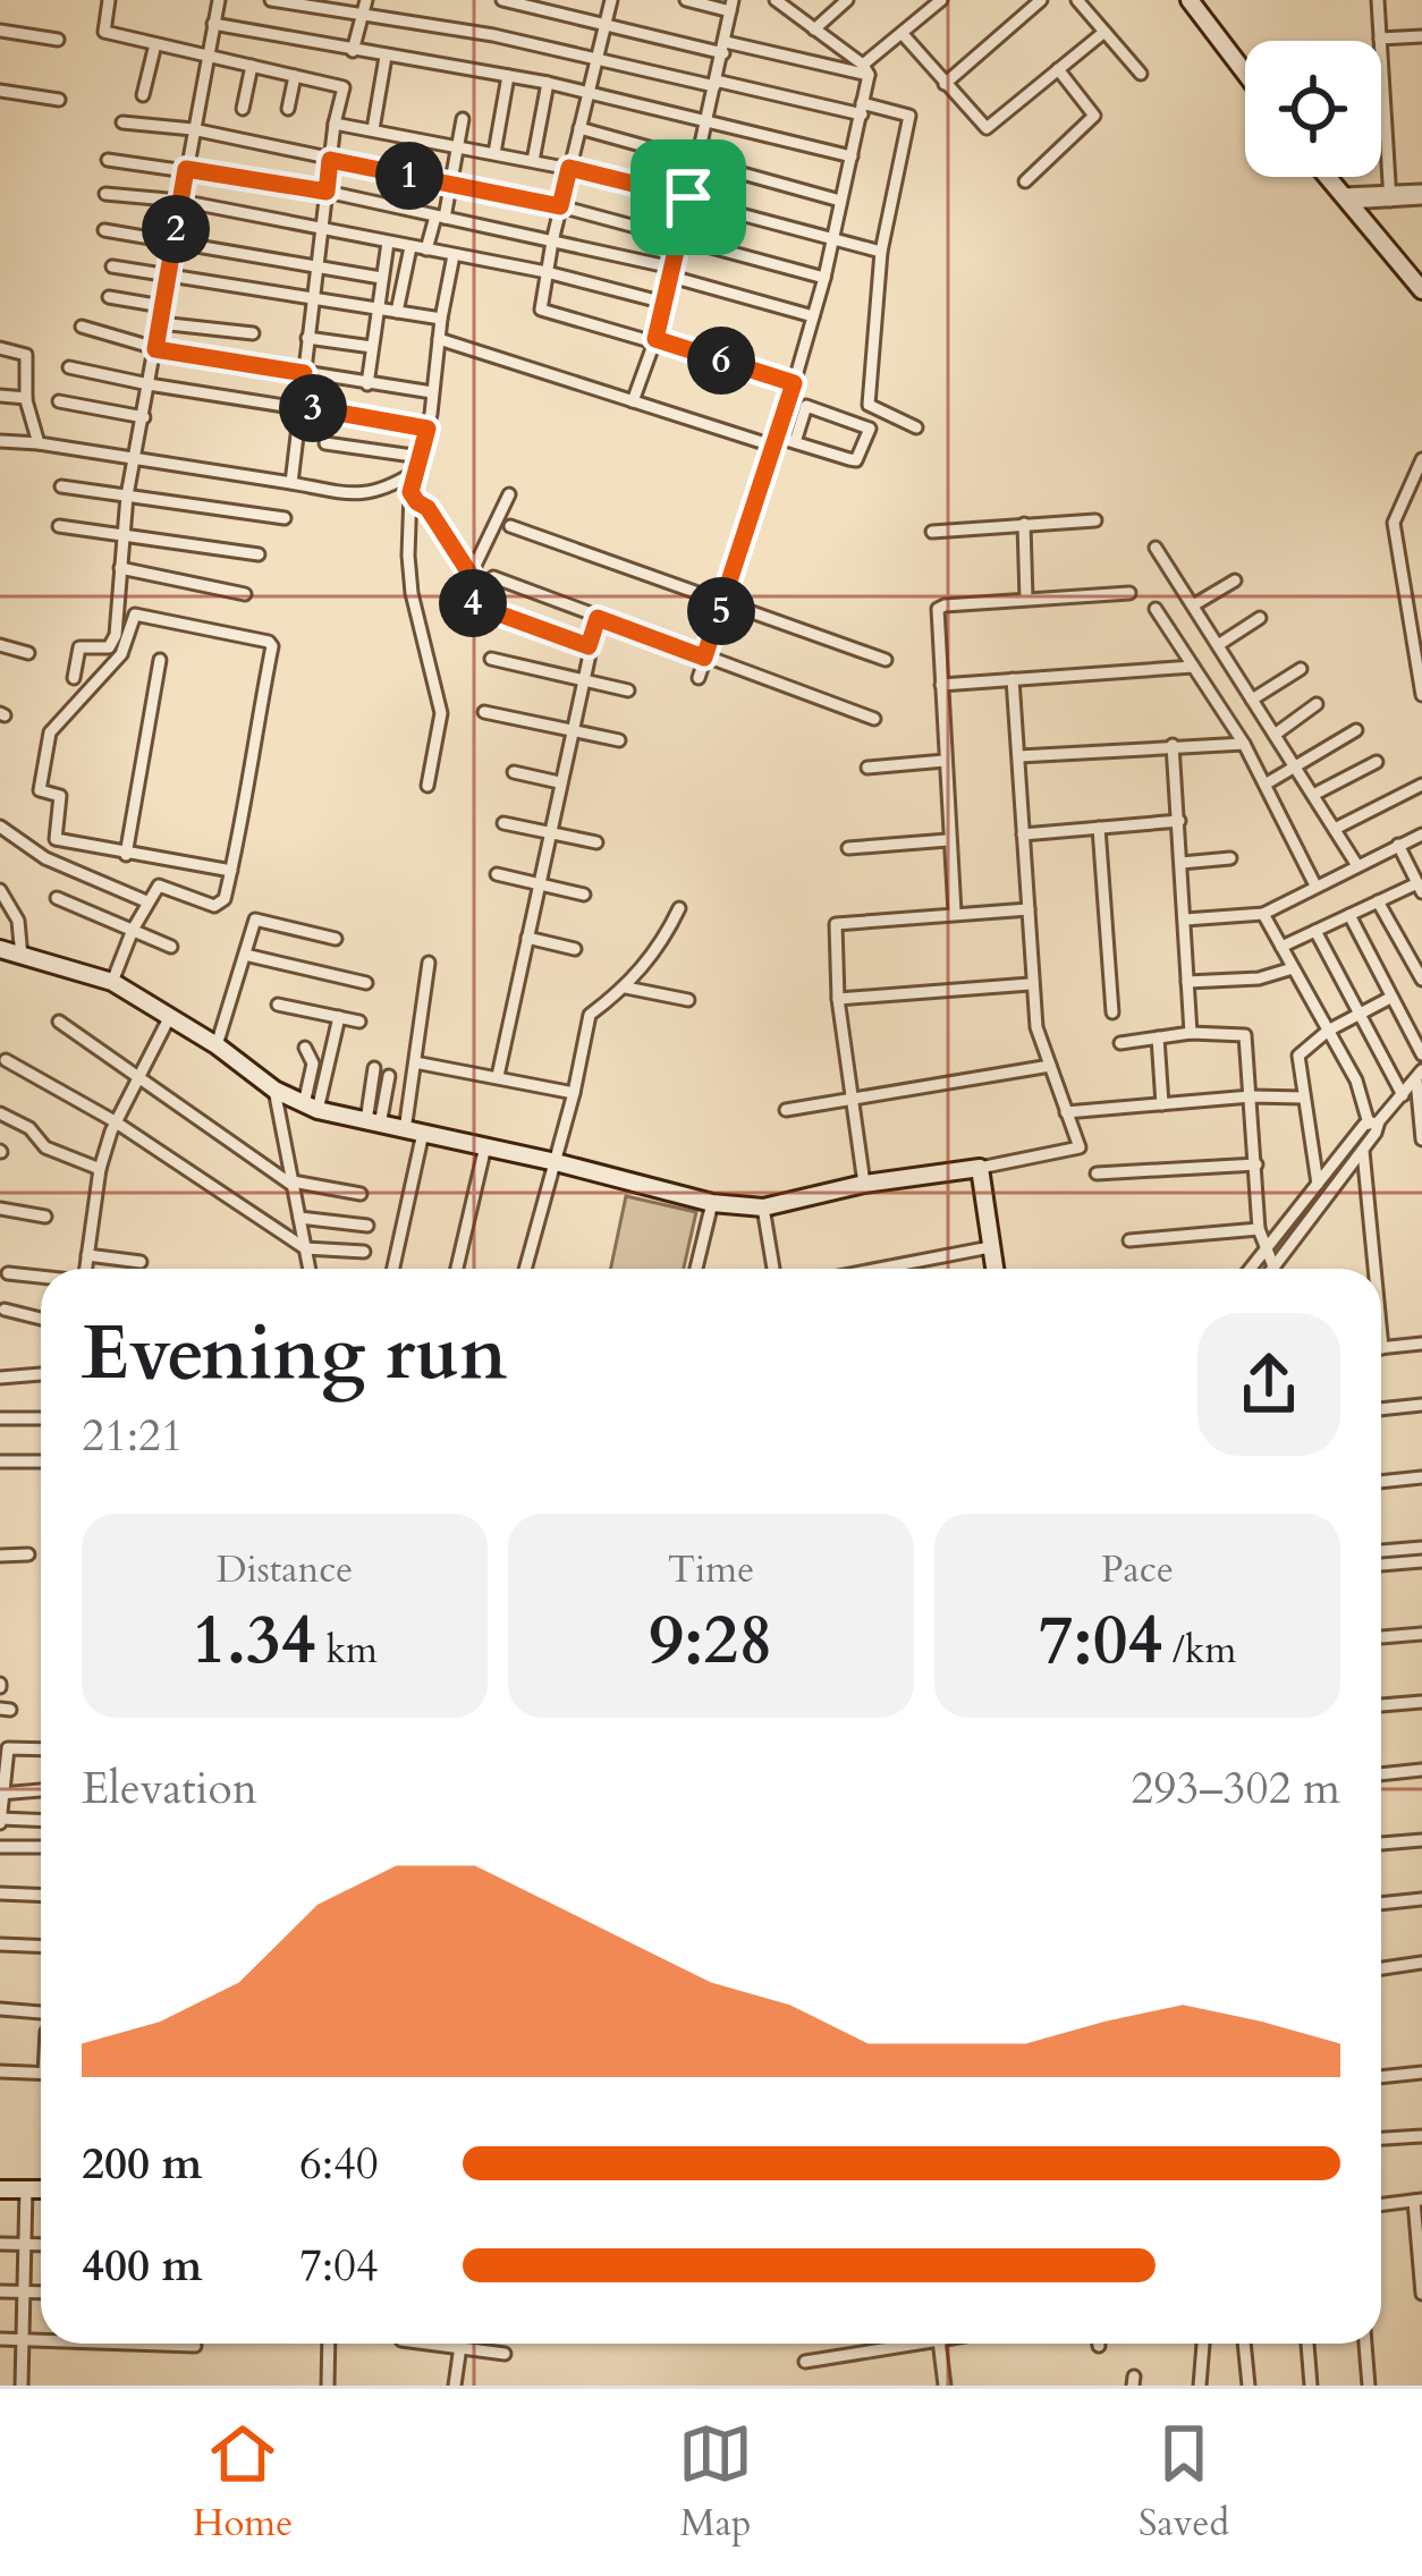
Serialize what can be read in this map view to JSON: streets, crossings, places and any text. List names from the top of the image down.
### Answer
{
  "page": {
    "pins": [
      "1",
      "2",
      "6",
      "3",
      "4",
      "5"
    ],
    "heading": ["Evening run", "21:21"],
    "stats": [
      ["Distance", "1.34 km"],
      ["Time", "9:28"],
      ["Pace", "7:04 /km"]
    ],
    "chart": ["Elevation", "293–302 m"],
    "list": [
      {
        "name": "200 m",
        "note": "6:40"
      },
      {
        "name": "400 m",
        "note": "7:04"
      }
    ],
    "tabs": ["Home", "Map", "Saved"]
  }
}
